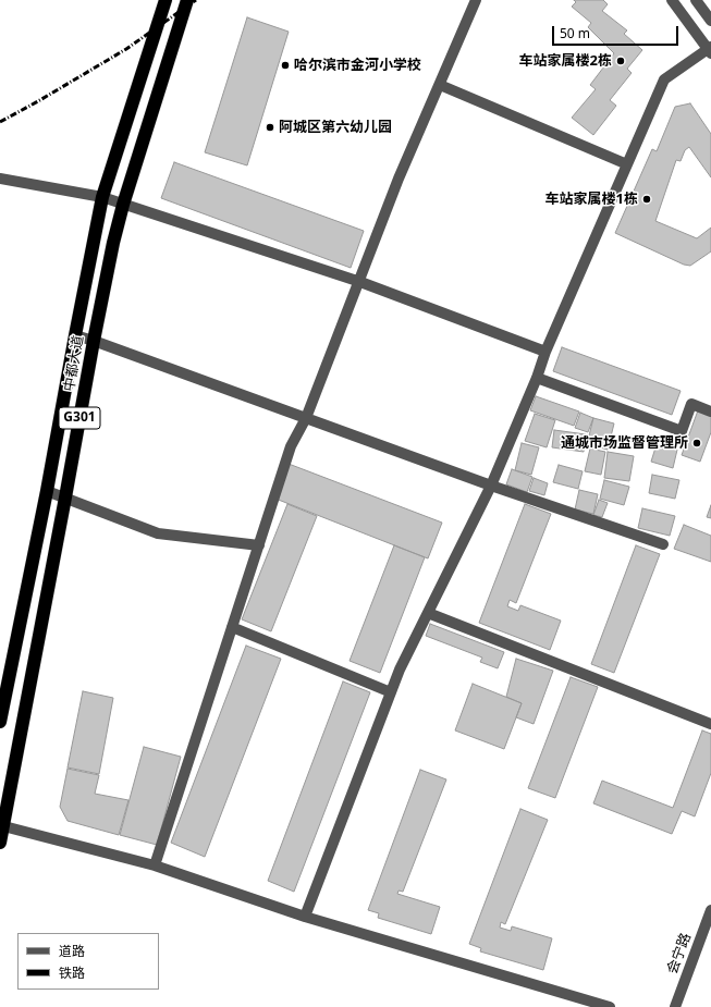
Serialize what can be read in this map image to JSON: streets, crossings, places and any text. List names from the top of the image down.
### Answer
{
  "streets": {
    "highway": ["中都大道", "G301"],
    "street": ["会宁路"]
  },
  "places": [
    "车站家属楼2栋",
    "哈尔滨市金河小学校",
    "阿城区第六幼儿园",
    "车站家属楼1栋",
    "通城市场监督管理所"
  ],
  "legend": ["道路", "铁路"],
  "scale_bar": "50 m"
}
